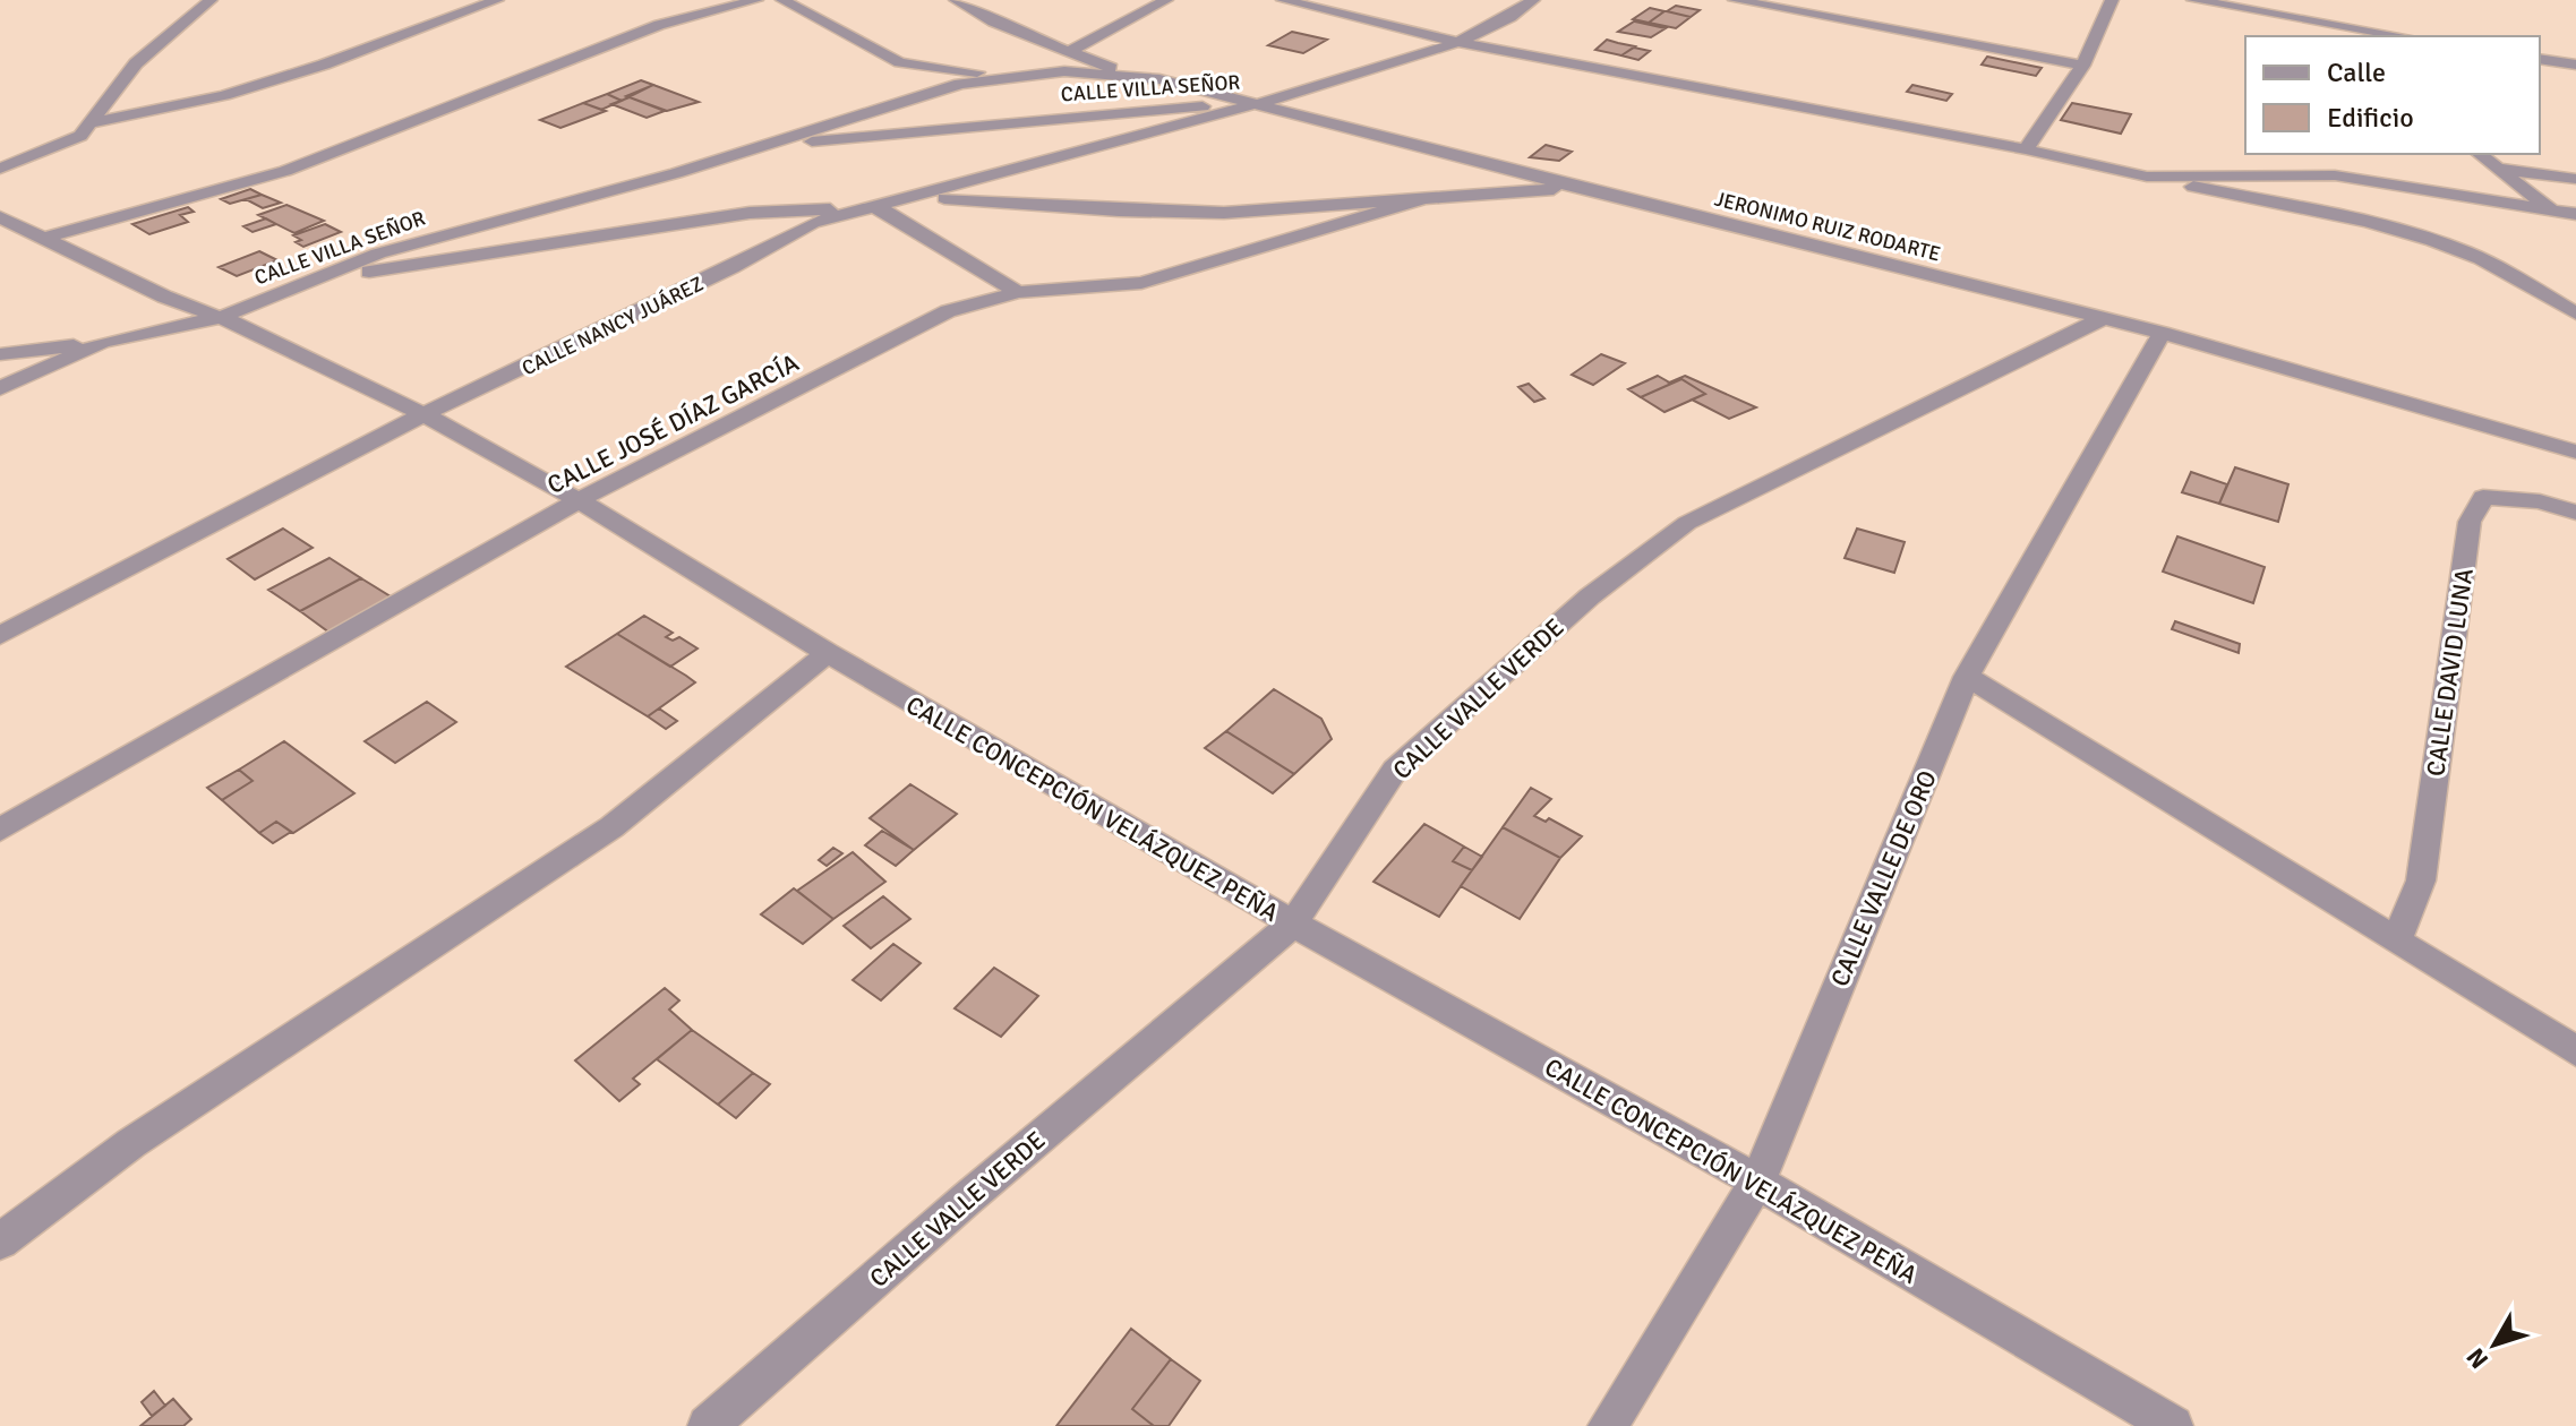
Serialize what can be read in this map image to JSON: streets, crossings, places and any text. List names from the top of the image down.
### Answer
{
  "streets": {
    "street": [
      "CALLE VILLA SEÑOR",
      "JERONIMO RUIZ RODARTE",
      "CALLE NANCY JUÁREZ",
      "CALLE JOSÉ DÍAZ GARCÍA",
      "CALLE DAVID LUNA",
      "CALLE VALLE VERDE",
      "CALLE CONCEPCIÓN VELÁZQUEZ PEÑA",
      "CALLE VALLE DE ORO"
    ]
  },
  "crossings": [
    ["CALLE VILLA SEÑOR", "JERONIMO RUIZ RODARTE"],
    ["CALLE VILLA SEÑOR", "CALLE NANCY JUÁREZ"],
    ["CALLE VILLA SEÑOR", "CALLE CONCEPCIÓN VELÁZQUEZ PEÑA"],
    ["JERONIMO RUIZ RODARTE", "CALLE NANCY JUÁREZ"],
    ["JERONIMO RUIZ RODARTE", "CALLE VALLE VERDE"],
    ["JERONIMO RUIZ RODARTE", "CALLE VALLE DE ORO"],
    ["CALLE NANCY JUÁREZ", "CALLE CONCEPCIÓN VELÁZQUEZ PEÑA"],
    ["CALLE JOSÉ DÍAZ GARCÍA", "CALLE CONCEPCIÓN VELÁZQUEZ PEÑA"],
    ["CALLE VALLE VERDE", "CALLE CONCEPCIÓN VELÁZQUEZ PEÑA"],
    ["CALLE CONCEPCIÓN VELÁZQUEZ PEÑA", "CALLE VALLE DE ORO"]
  ],
  "legend": ["Calle", "Edificio"],
  "north": "bottom left"
}
